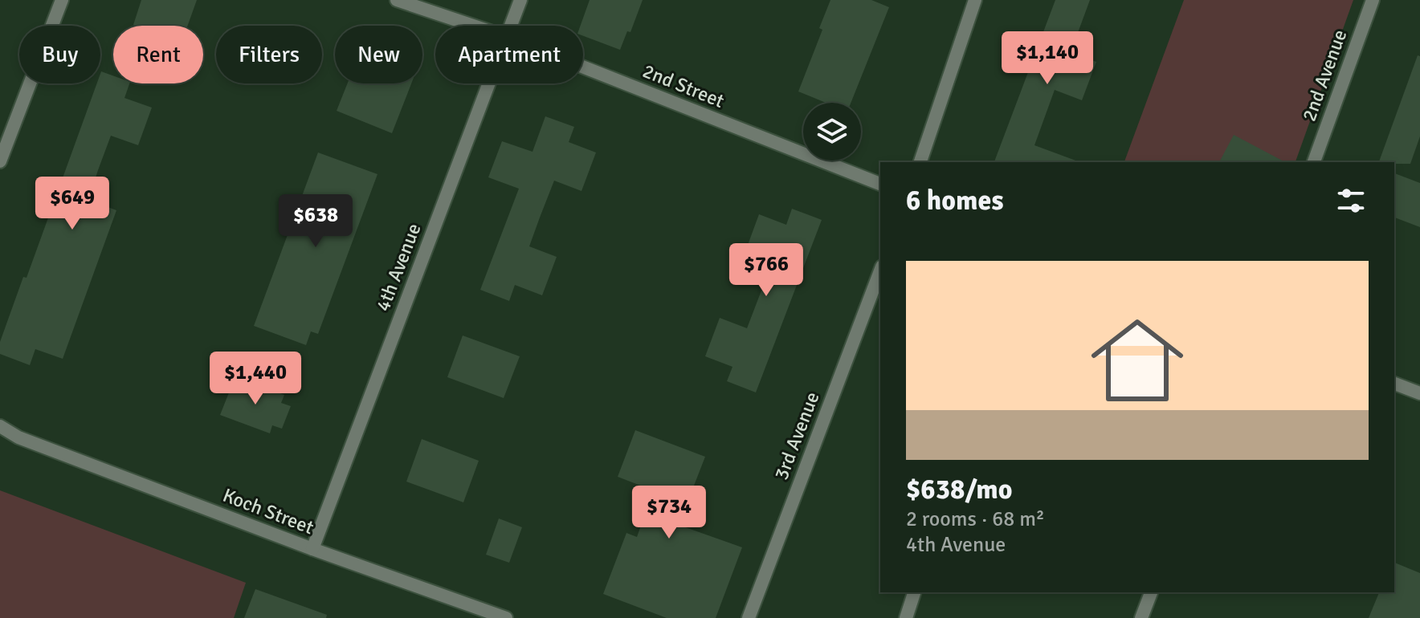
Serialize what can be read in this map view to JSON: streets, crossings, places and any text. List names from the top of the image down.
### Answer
{
  "streets": {
    "street": [
      "2nd Avenue",
      "2nd Street",
      "4th Avenue",
      "3rd Avenue",
      "Koch Street"
    ]
  },
  "crossings": [
    ["4th Avenue", "Koch Street"]
  ],
  "page": {
    "chip": [
      "Buy",
      "Rent",
      "Filters",
      "New",
      "Apartment"
    ],
    "price": [
      "$1,140",
      "$649",
      "$638",
      "$766",
      "$1,440",
      "$734"
    ],
    "heading": "6 homes",
    "list": [
      {
        "name": "$638/mo",
        "note": "2 rooms · 68 m² · 4th Avenue"
      }
    ]
  }
}
